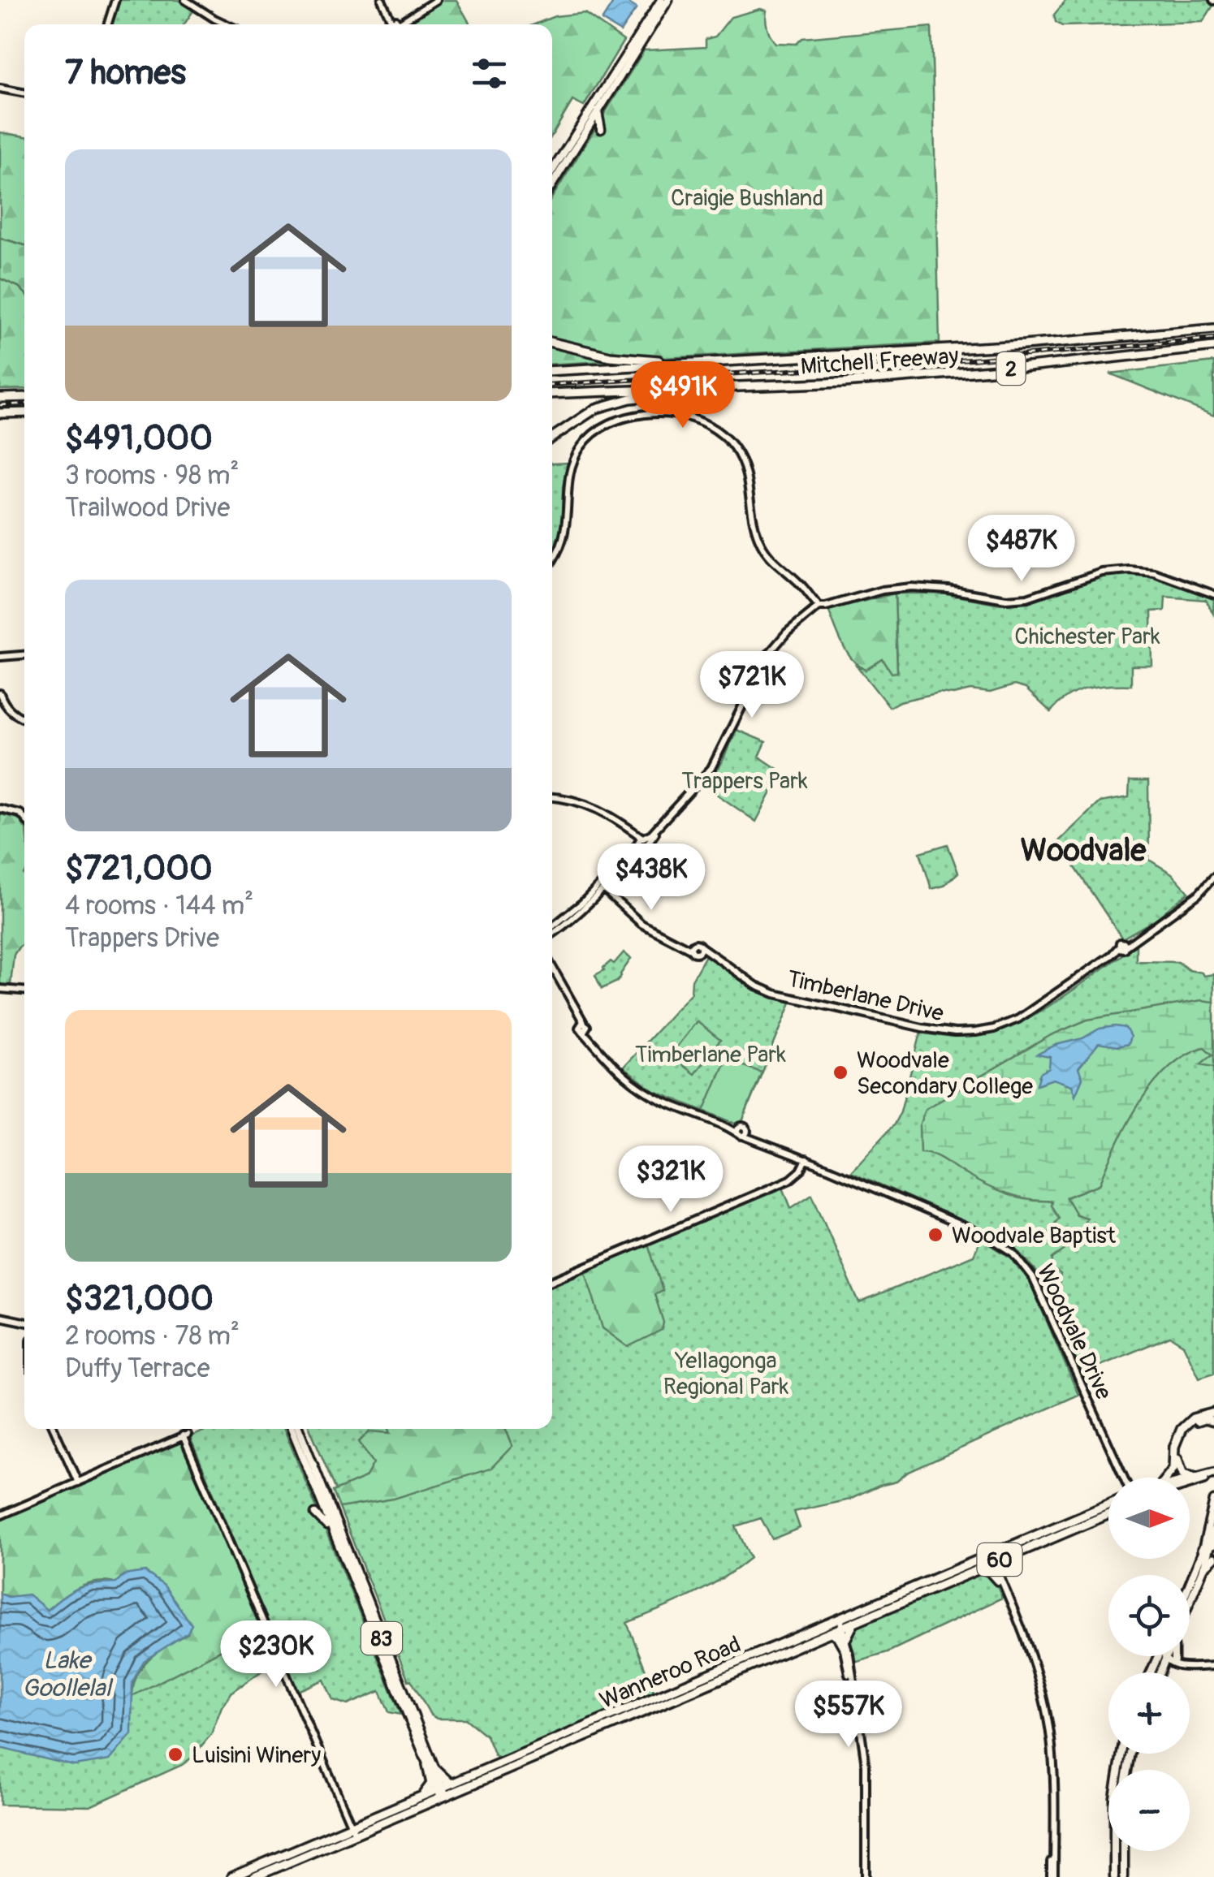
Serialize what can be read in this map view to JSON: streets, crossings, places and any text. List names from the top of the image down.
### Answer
{
  "streets": {
    "highway": [
      "Mitchell Freeway",
      "2",
      "60",
      "Wanneroo Road"
    ],
    "main road": ["83"],
    "street": ["Timberlane Drive", "Woodvale Drive"]
  },
  "crossings": [
    ["83", "Wanneroo Road"]
  ],
  "districts": ["Woodvale"],
  "water": ["Lake Goollelal"],
  "parks": [
    "Craigie Bushland",
    "Chichester Park",
    "Trappers Park",
    "Timberlane Park",
    "Yellagonga Regional Park"
  ],
  "places": ["Woodvale Secondary College", "Woodvale Baptist", "Luisini Winery"],
  "north": "right",
  "page": {
    "heading": "7 homes",
    "list": [
      {
        "name": "$491,000",
        "note": "3 rooms · 98 m² · Trailwood Drive"
      },
      {
        "name": "$721,000",
        "note": "4 rooms · 144 m² · Trappers Drive"
      },
      {
        "name": "$321,000",
        "note": "2 rooms · 78 m² · Duffy Terrace"
      }
    ],
    "price": [
      "$491K",
      "$487K",
      "$721K",
      "$438K",
      "$321K",
      "$230K",
      "$557K"
    ],
    "map_buttons": ["+", "−"]
  }
}
